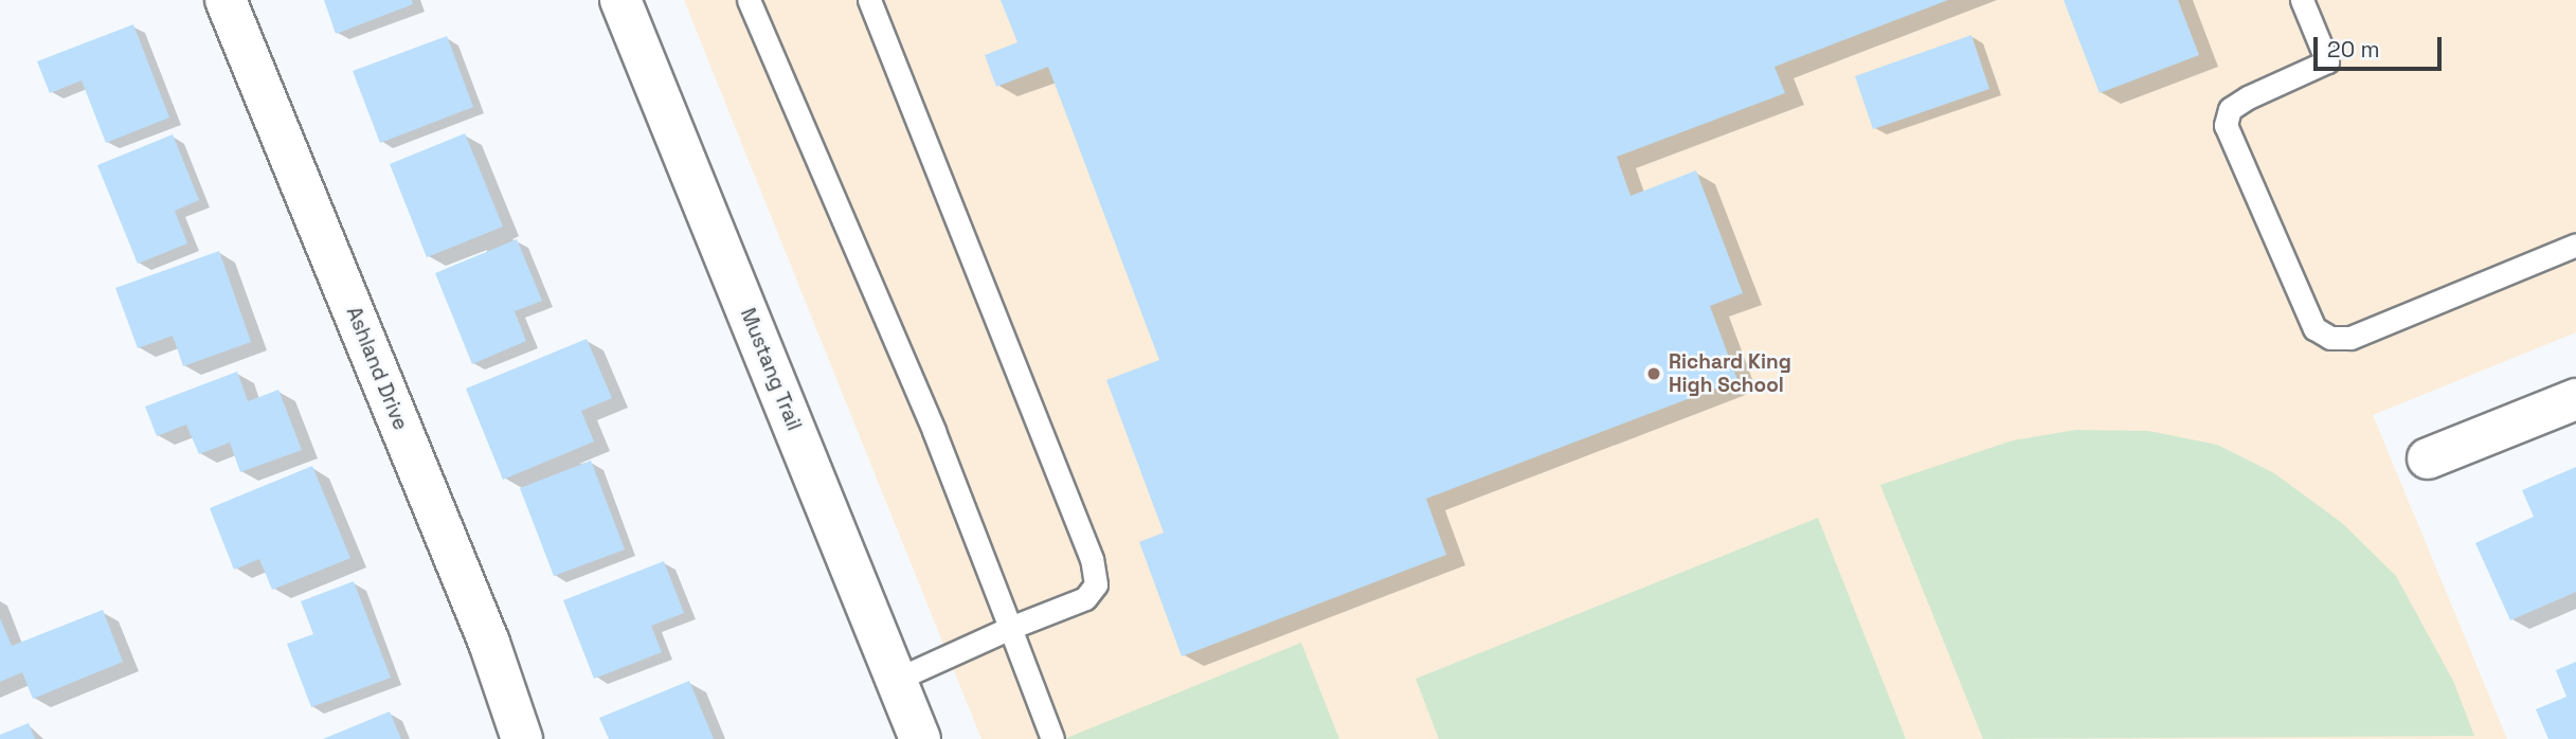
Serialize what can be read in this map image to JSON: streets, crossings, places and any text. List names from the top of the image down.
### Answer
{
  "streets": {
    "street": ["Ashland Drive", "Mustang Trail"]
  },
  "places": ["Richard King High School"],
  "scale_bar": "20 m"
}
